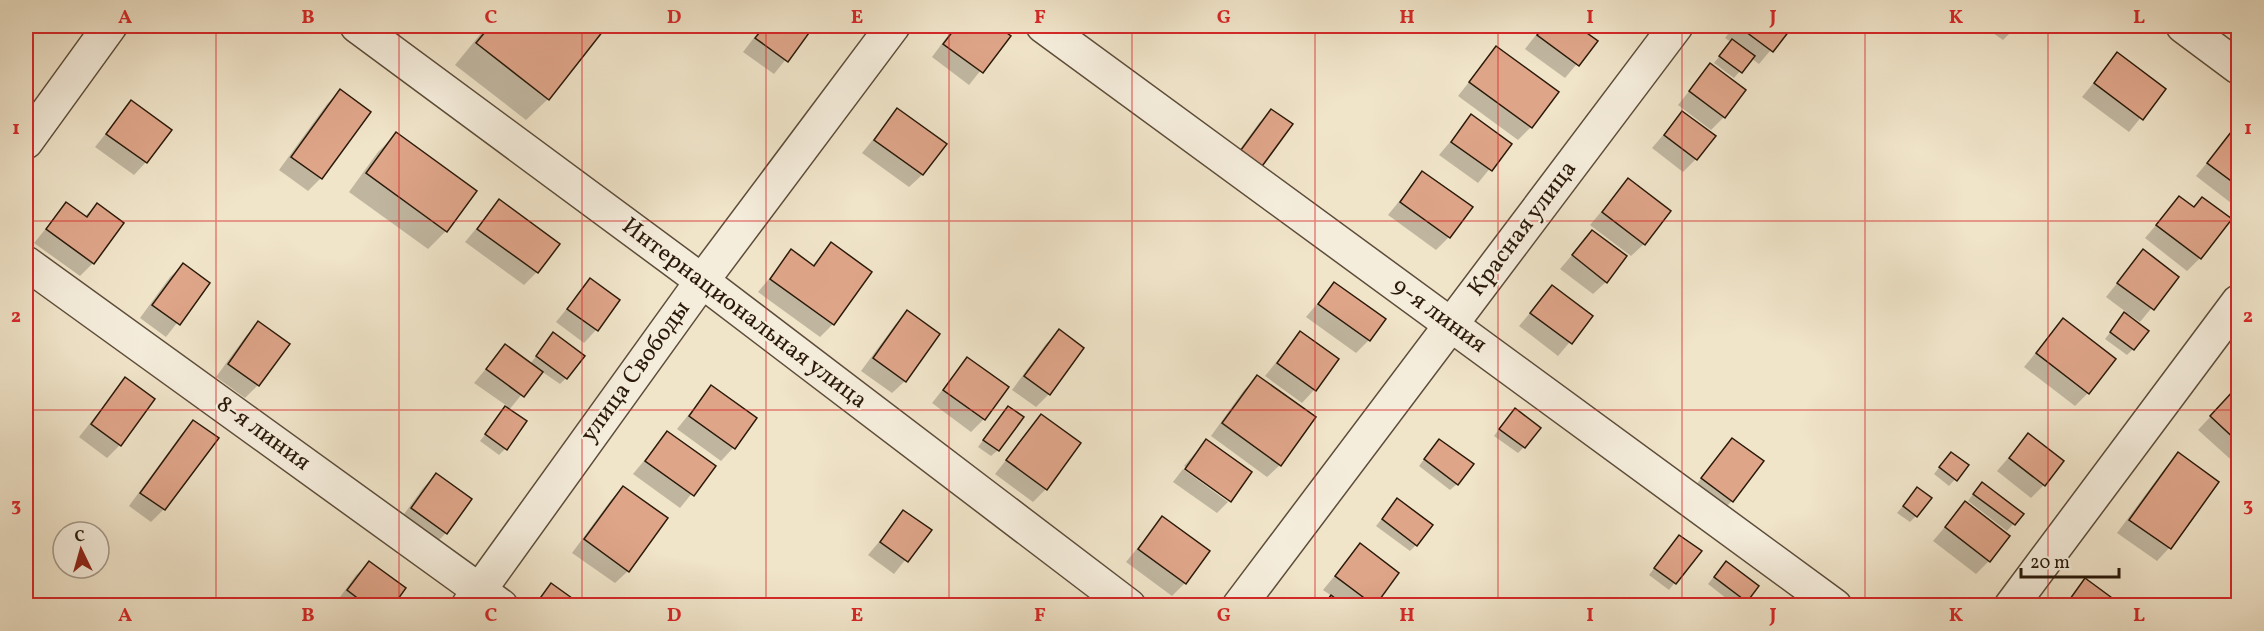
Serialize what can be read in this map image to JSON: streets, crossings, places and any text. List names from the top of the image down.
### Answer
{
  "streets": {
    "street": [
      "Красная улица",
      "Интернациональная улица",
      "9-я линия",
      "улица Свободы",
      "8-я линия"
    ]
  },
  "crossings": [
    ["Красная улица", "9-я линия"],
    ["Интернациональная улица", "улица Свободы"],
    ["улица Свободы", "8-я линия"]
  ],
  "scale_bar": "20 m",
  "north": "top",
  "grid": {
    "columns": [
      "A",
      "B",
      "C",
      "D",
      "E",
      "F",
      "G",
      "H",
      "I",
      "J",
      "K",
      "L"
    ],
    "rows": ["1", "2", "3"]
  }
}
